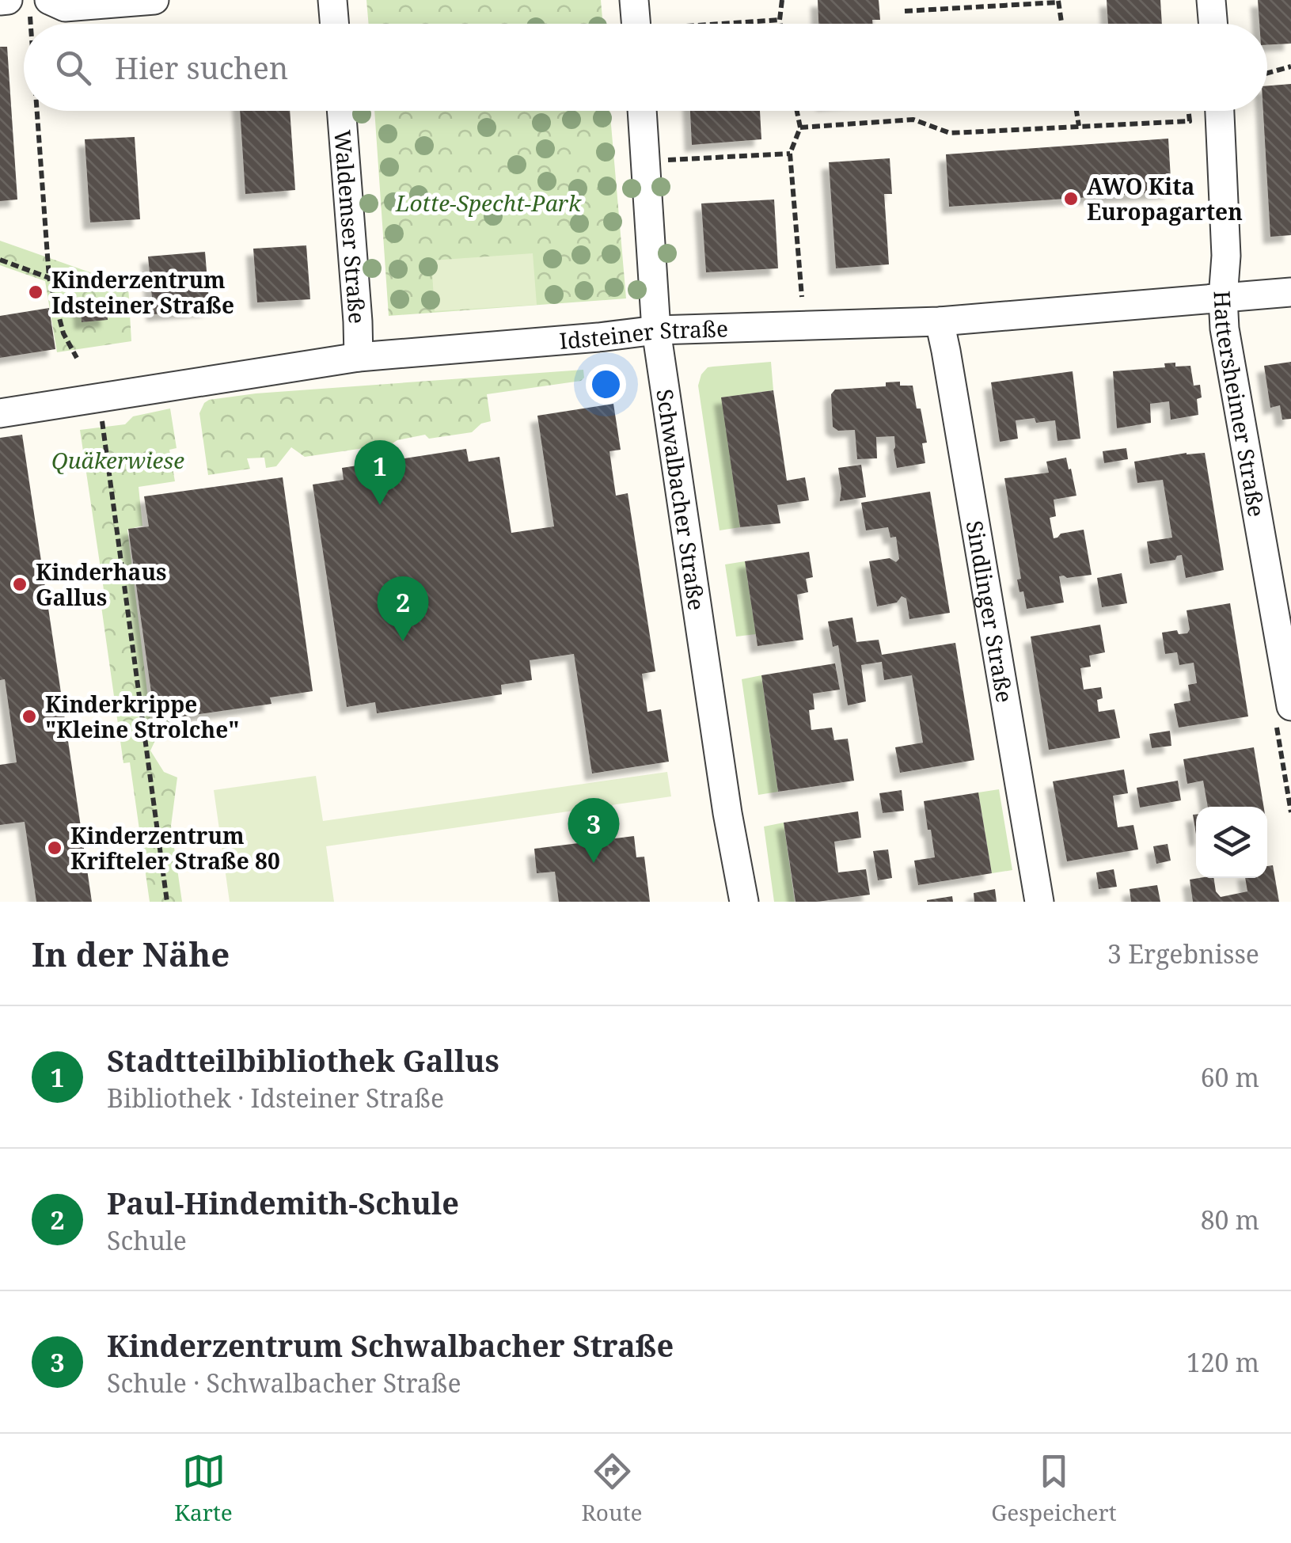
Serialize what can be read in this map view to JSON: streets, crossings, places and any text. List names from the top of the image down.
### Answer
{
  "streets": {
    "street": [
      "Waldemser Straße",
      "Idsteiner Straße",
      "Hattersheimer Straße",
      "Schwalbacher Straße",
      "Sindlinger Straße"
    ]
  },
  "crossings": [
    ["Waldemser Straße", "Idsteiner Straße"],
    ["Idsteiner Straße", "Hattersheimer Straße"],
    ["Idsteiner Straße", "Schwalbacher Straße"],
    ["Idsteiner Straße", "Sindlinger Straße"]
  ],
  "parks": ["Lotte-Specht-Park", "Quäkerwiese"],
  "places": [
    "AWO Kita Europagarten",
    "Kinderzentrum Idsteiner Straße",
    "Kinderhaus Gallus",
    "Kinderkrippe \"Kleine Strolche\"",
    "Kinderzentrum Krifteler Straße 80"
  ],
  "page": {
    "search": "Hier suchen",
    "pins": ["1", "2", "3"],
    "heading": ["In der Nähe", "3 Ergebnisse"],
    "list": [
      {
        "mark": "1",
        "name": "Stadtteilbibliothek Gallus",
        "note": "Bibliothek · Idsteiner Straße",
        "value": "60 m"
      },
      {
        "mark": "2",
        "name": "Paul-Hindemith-Schule",
        "note": "Schule",
        "value": "80 m"
      },
      {
        "mark": "3",
        "name": "Kinderzentrum Schwalbacher Straße",
        "note": "Schule · Schwalbacher Straße",
        "value": "120 m"
      }
    ],
    "nav": ["Karte", "Route", "Gespeichert"]
  }
}
